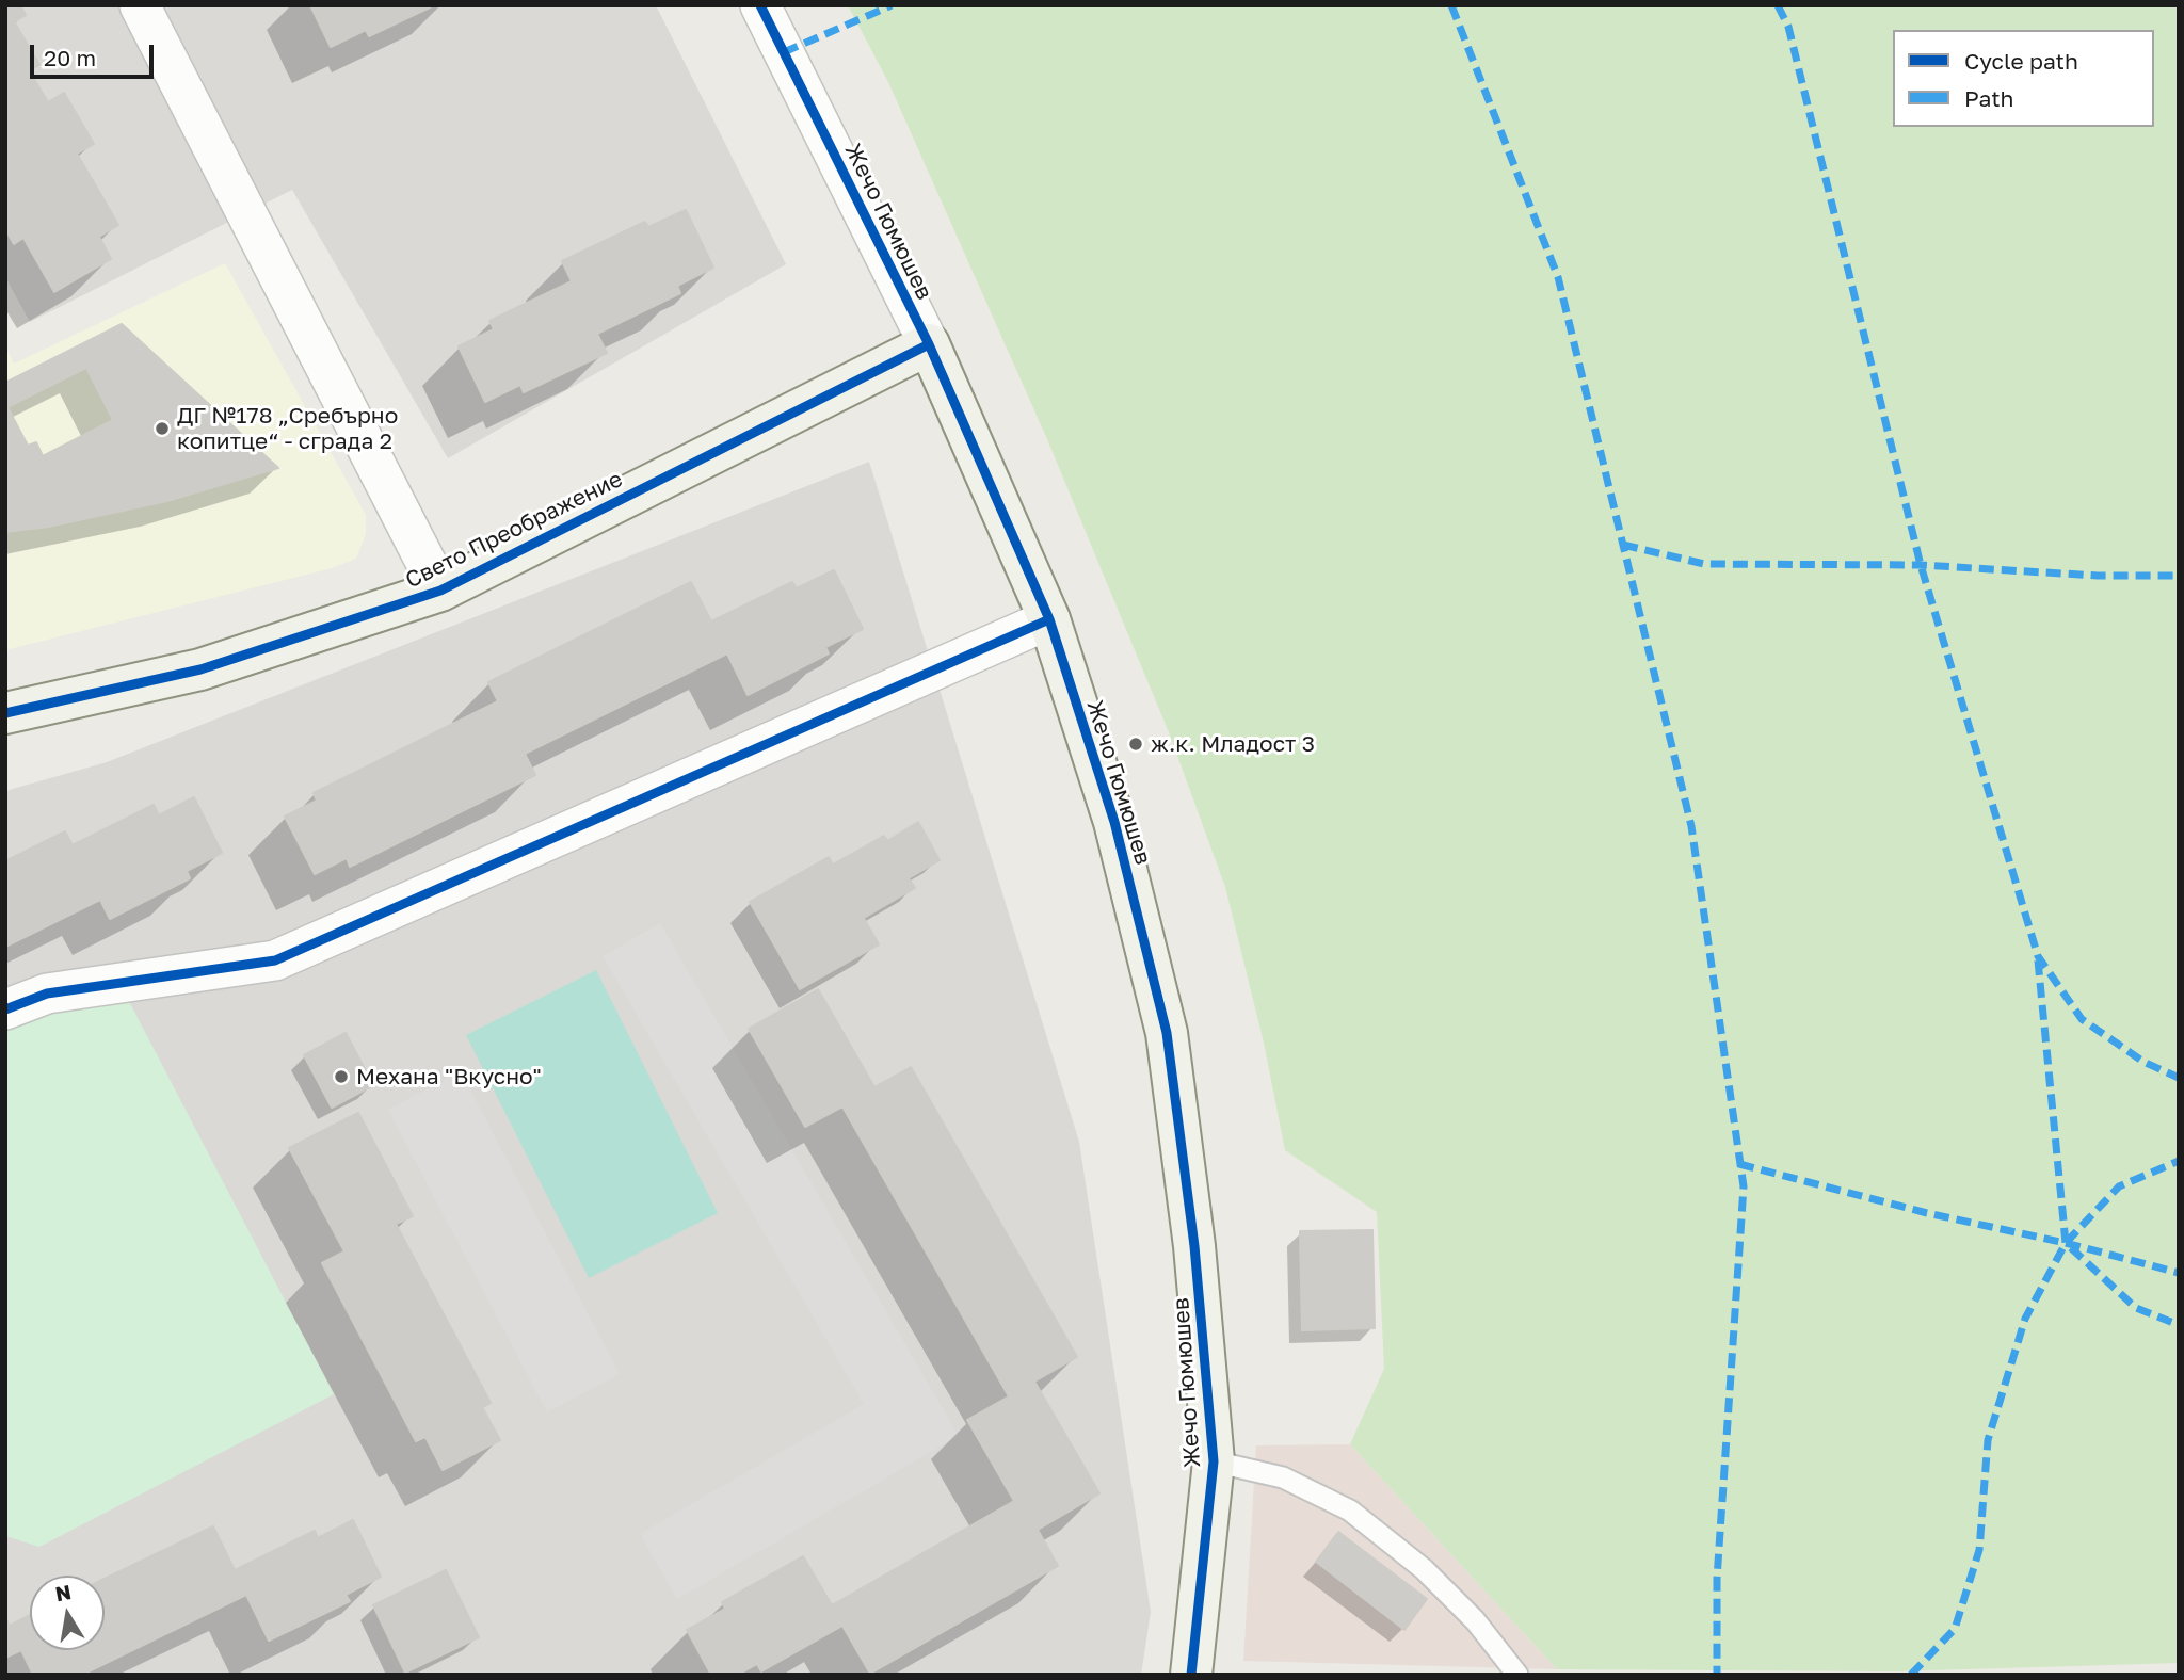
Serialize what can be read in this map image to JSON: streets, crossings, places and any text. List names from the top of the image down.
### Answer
{
  "streets": {
    "street": ["Жечо Гюмюшев", "Свето Преображение"]
  },
  "crossings": [
    ["Жечо Гюмюшев", "Свето Преображение"]
  ],
  "places": ["ДГ №178 „Сребърно копитце“ - сграда 2", "ж.к. Младост 3", "Механа \"Вкусно\""],
  "legend": ["Cycle path", "Path"],
  "scale_bar": "20 m",
  "north": "top"
}
